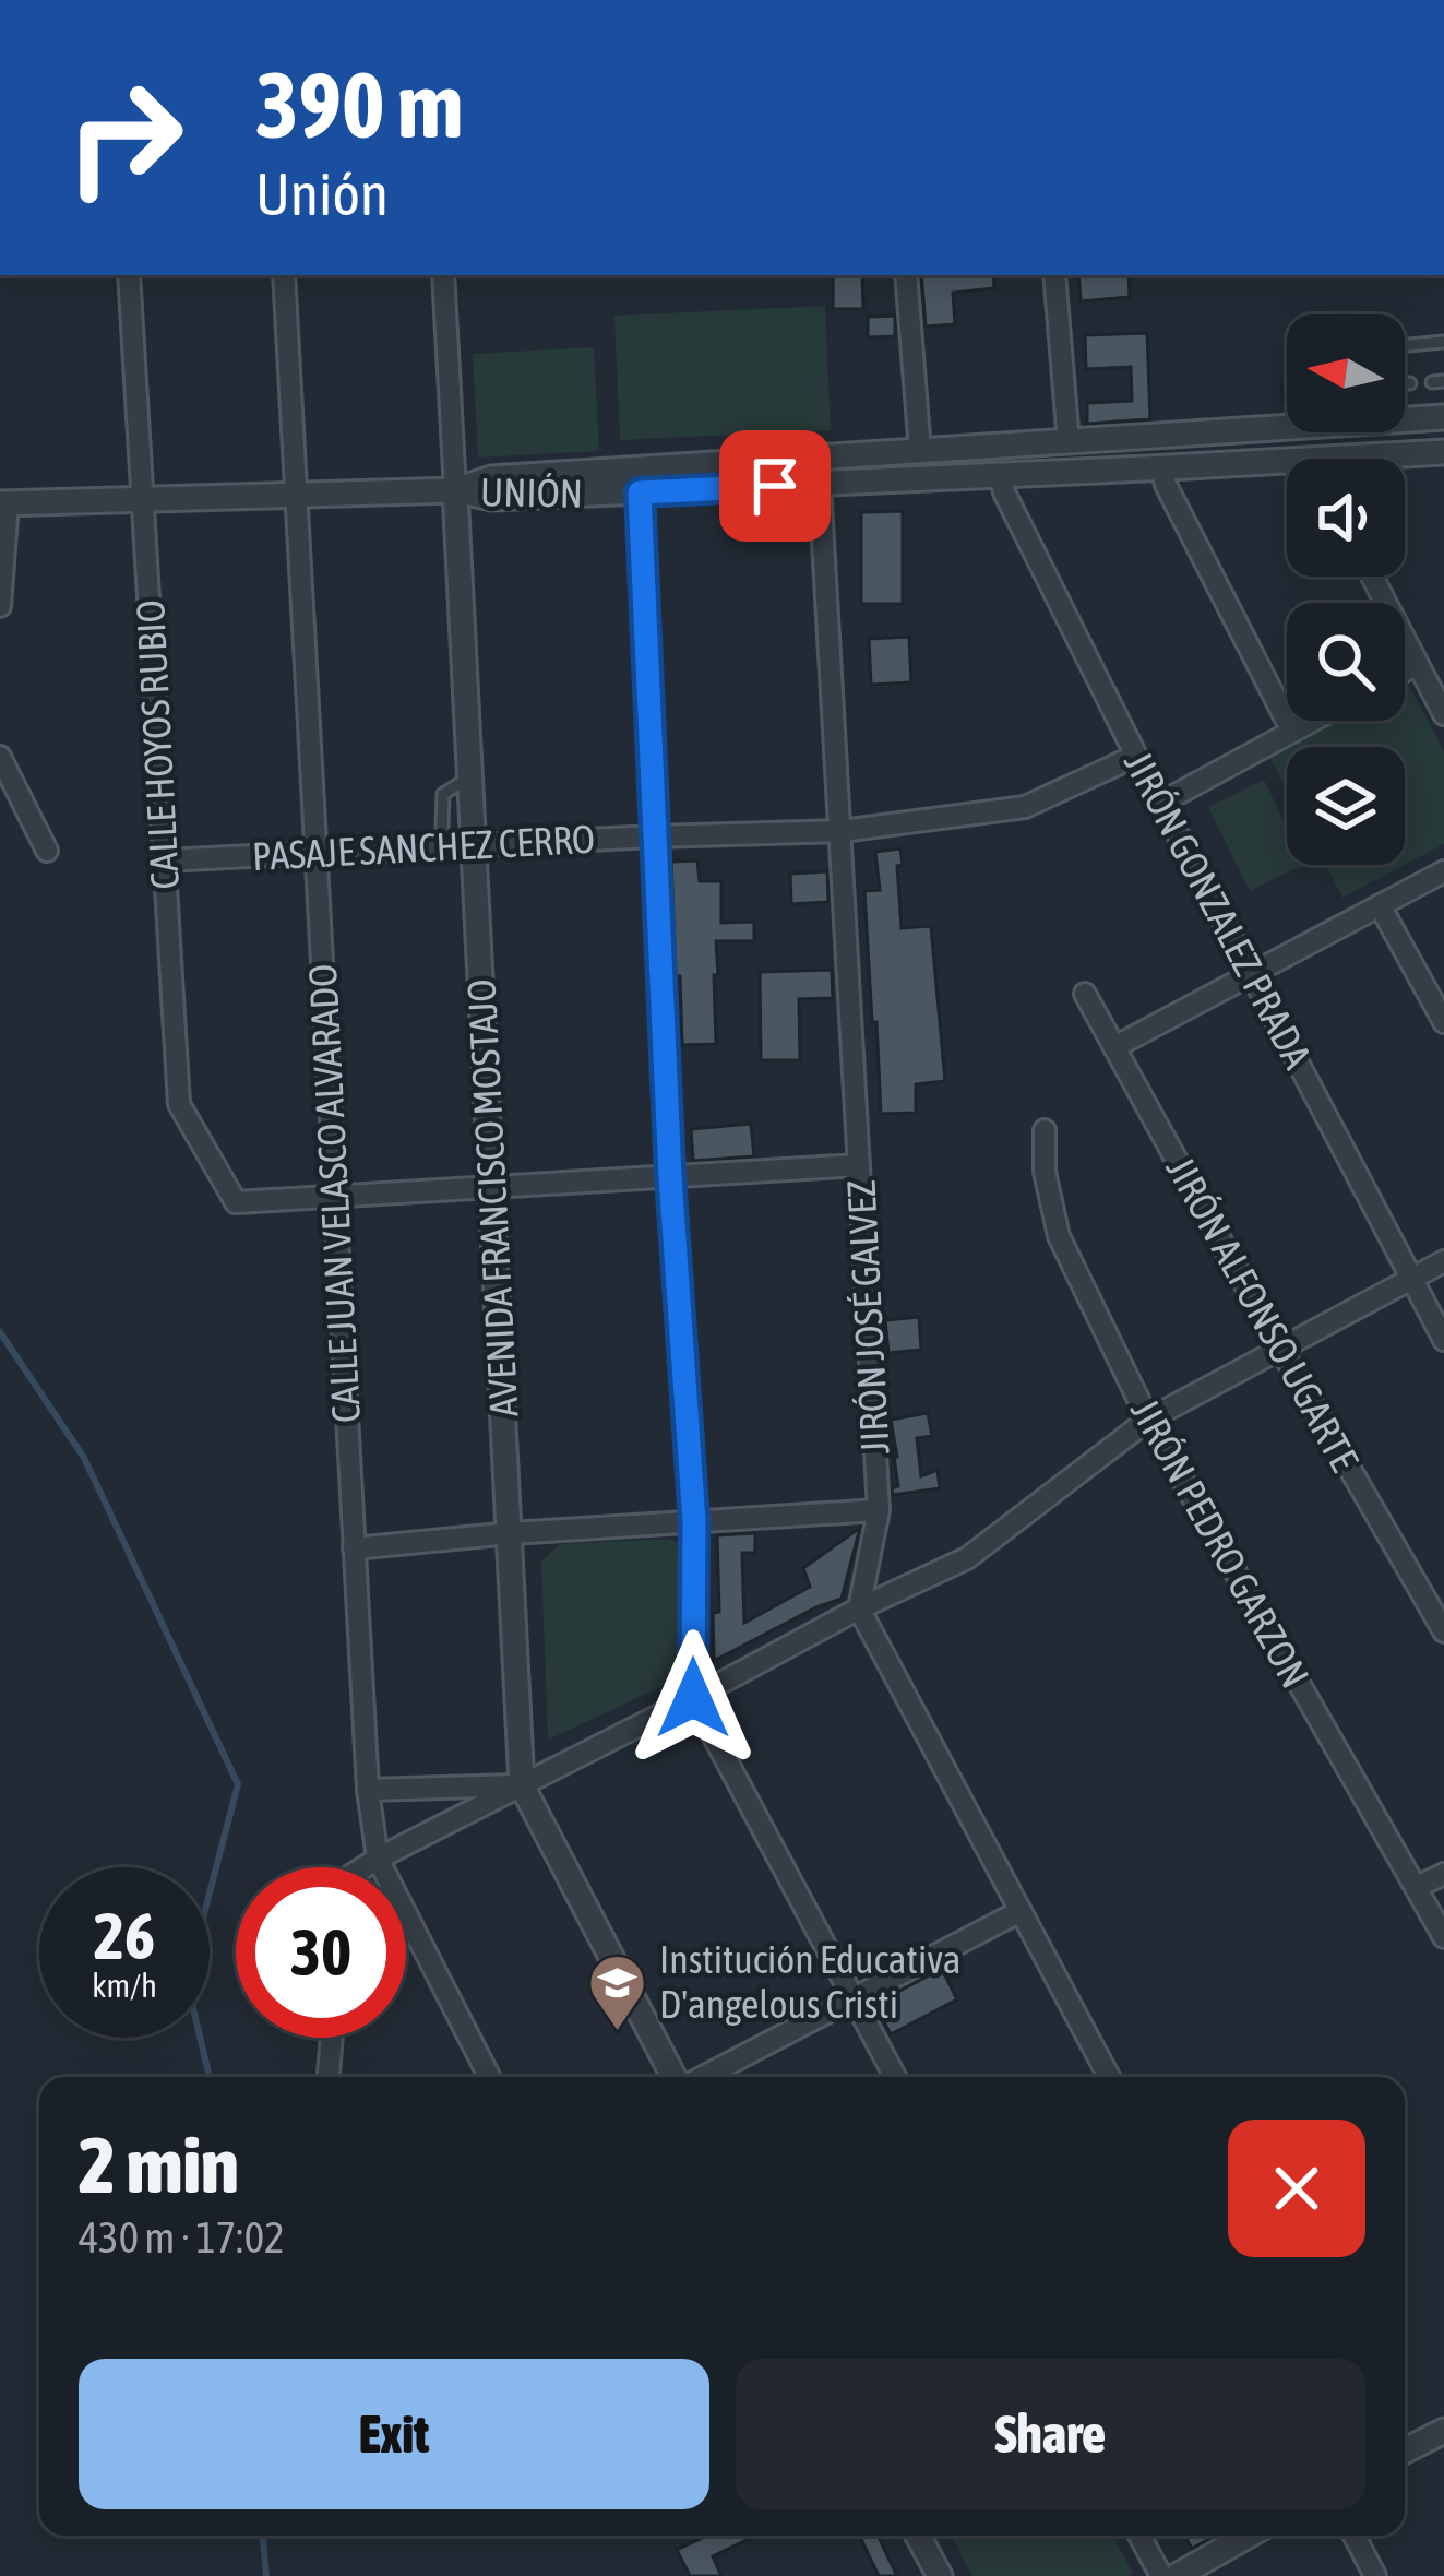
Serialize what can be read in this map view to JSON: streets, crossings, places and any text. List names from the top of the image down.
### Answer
{
  "streets": {
    "street": [
      "UNIÓN",
      "CALLE HOYOS RUBIO",
      "PASAJE SANCHEZ CERRO",
      "JIRÓN GONZALEZ PRADA",
      "CALLE JUAN VELASCO ALVARADO",
      "AVENIDA FRANCISCO MOSTAJO",
      "JIRÓN ALFONSO UGARTE",
      "JIRÓN JOSÉ GALVEZ",
      "JIRÓN PEDRO GARZON"
    ]
  },
  "crossings": [
    ["UNIÓN", "JIRÓN GONZALEZ PRADA"],
    ["UNIÓN", "AVENIDA FRANCISCO MOSTAJO"],
    ["UNIÓN", "JIRÓN JOSÉ GALVEZ"],
    ["CALLE HOYOS RUBIO", "PASAJE SANCHEZ CERRO"],
    ["CALLE HOYOS RUBIO", "CALLE JUAN VELASCO ALVARADO"],
    ["PASAJE SANCHEZ CERRO", "JIRÓN GONZALEZ PRADA"],
    ["PASAJE SANCHEZ CERRO", "CALLE JUAN VELASCO ALVARADO"],
    ["PASAJE SANCHEZ CERRO", "AVENIDA FRANCISCO MOSTAJO"],
    ["PASAJE SANCHEZ CERRO", "JIRÓN JOSÉ GALVEZ"]
  ],
  "places": {
    "school or university": ["Institución Educativa D'angelous Cristi"]
  },
  "north": "left",
  "page": {
    "turn": ["390 m", "Unión"],
    "speed": "26 km/h",
    "limit": "30",
    "heading": ["2 min", "430 m · 17:02"],
    "buttons": ["Exit", "Share"]
  }
}
